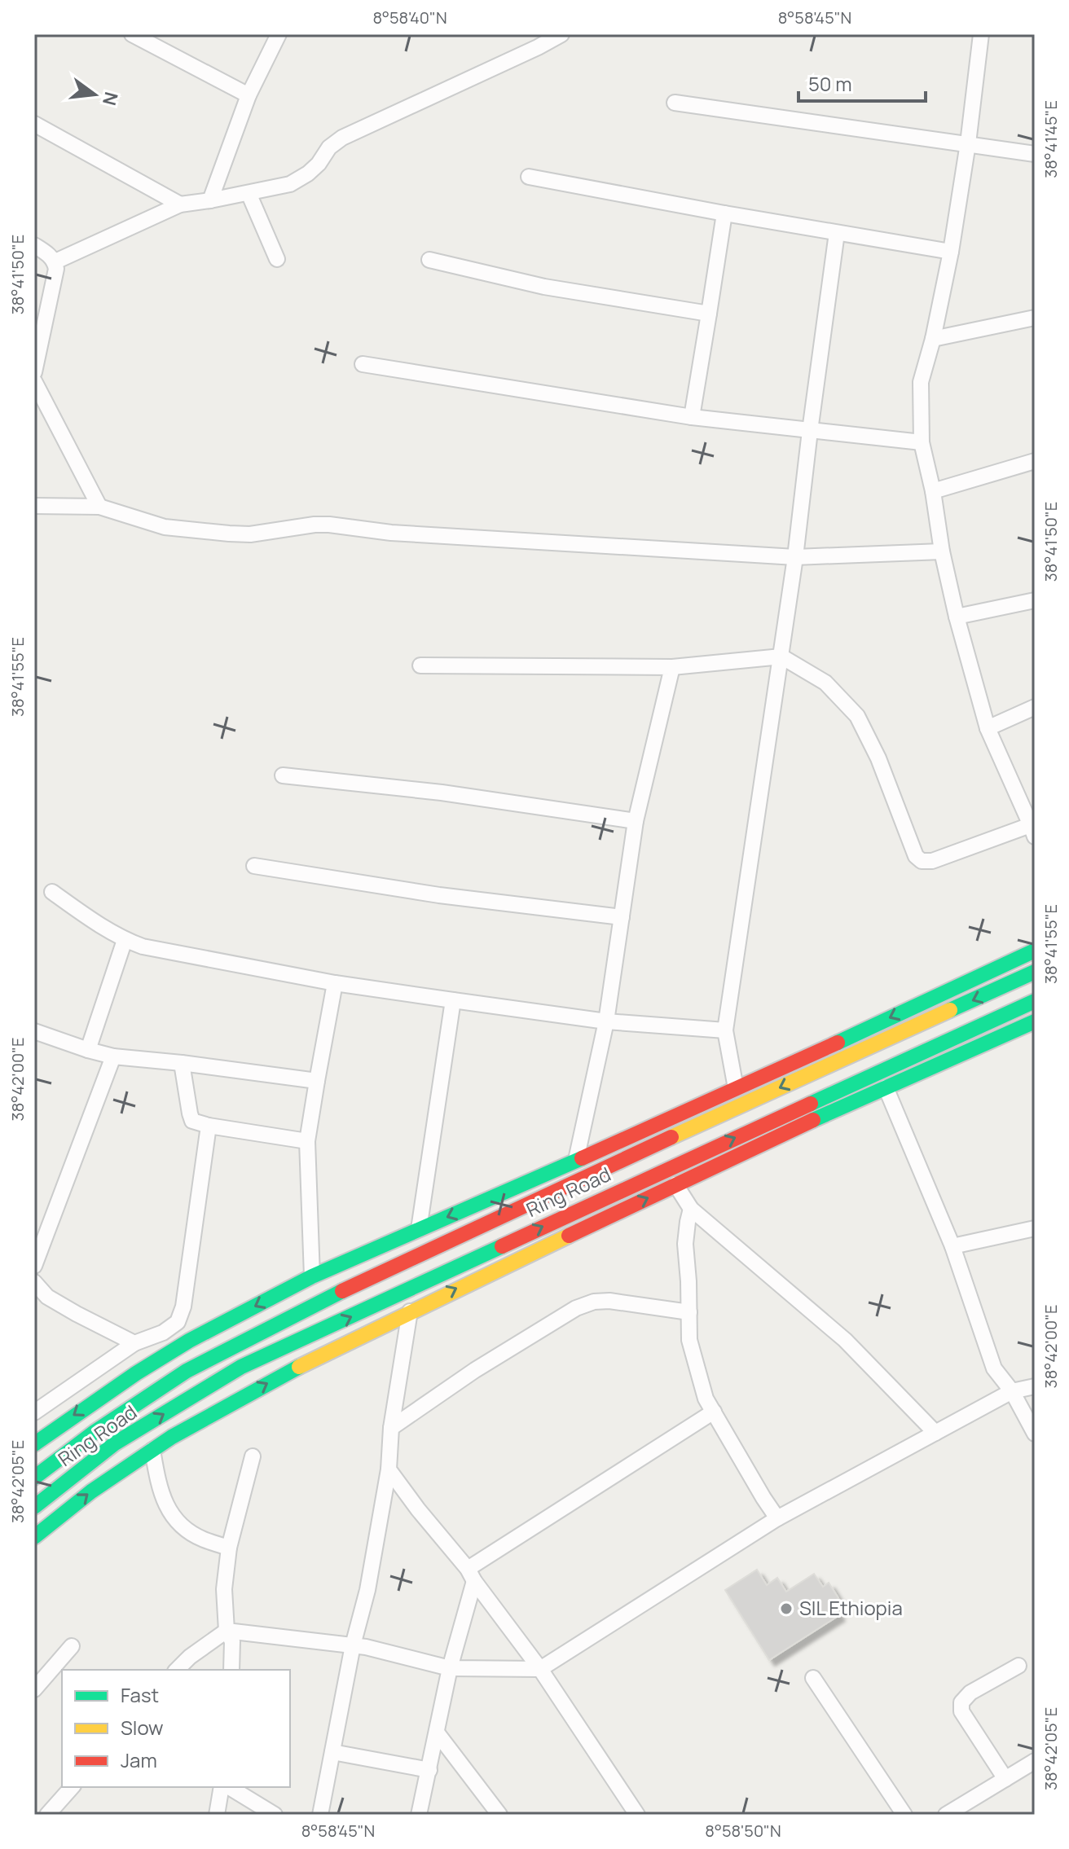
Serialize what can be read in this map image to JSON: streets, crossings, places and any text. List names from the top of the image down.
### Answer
{
  "streets": {
    "main road": ["Ring Road"]
  },
  "places": ["SIL Ethiopia"],
  "legend": ["Fast", "Slow", "Jam"],
  "scale_bar": "50 m",
  "north": "right",
  "coordinates": [
    "8°58'40\"N",
    "8°58'45\"N",
    "38°41'45\"E",
    "38°41'50\"E",
    "38°41'55\"E",
    "38°42'00\"E",
    "38°42'05\"E",
    "8°58'50\"N"
  ]
}
